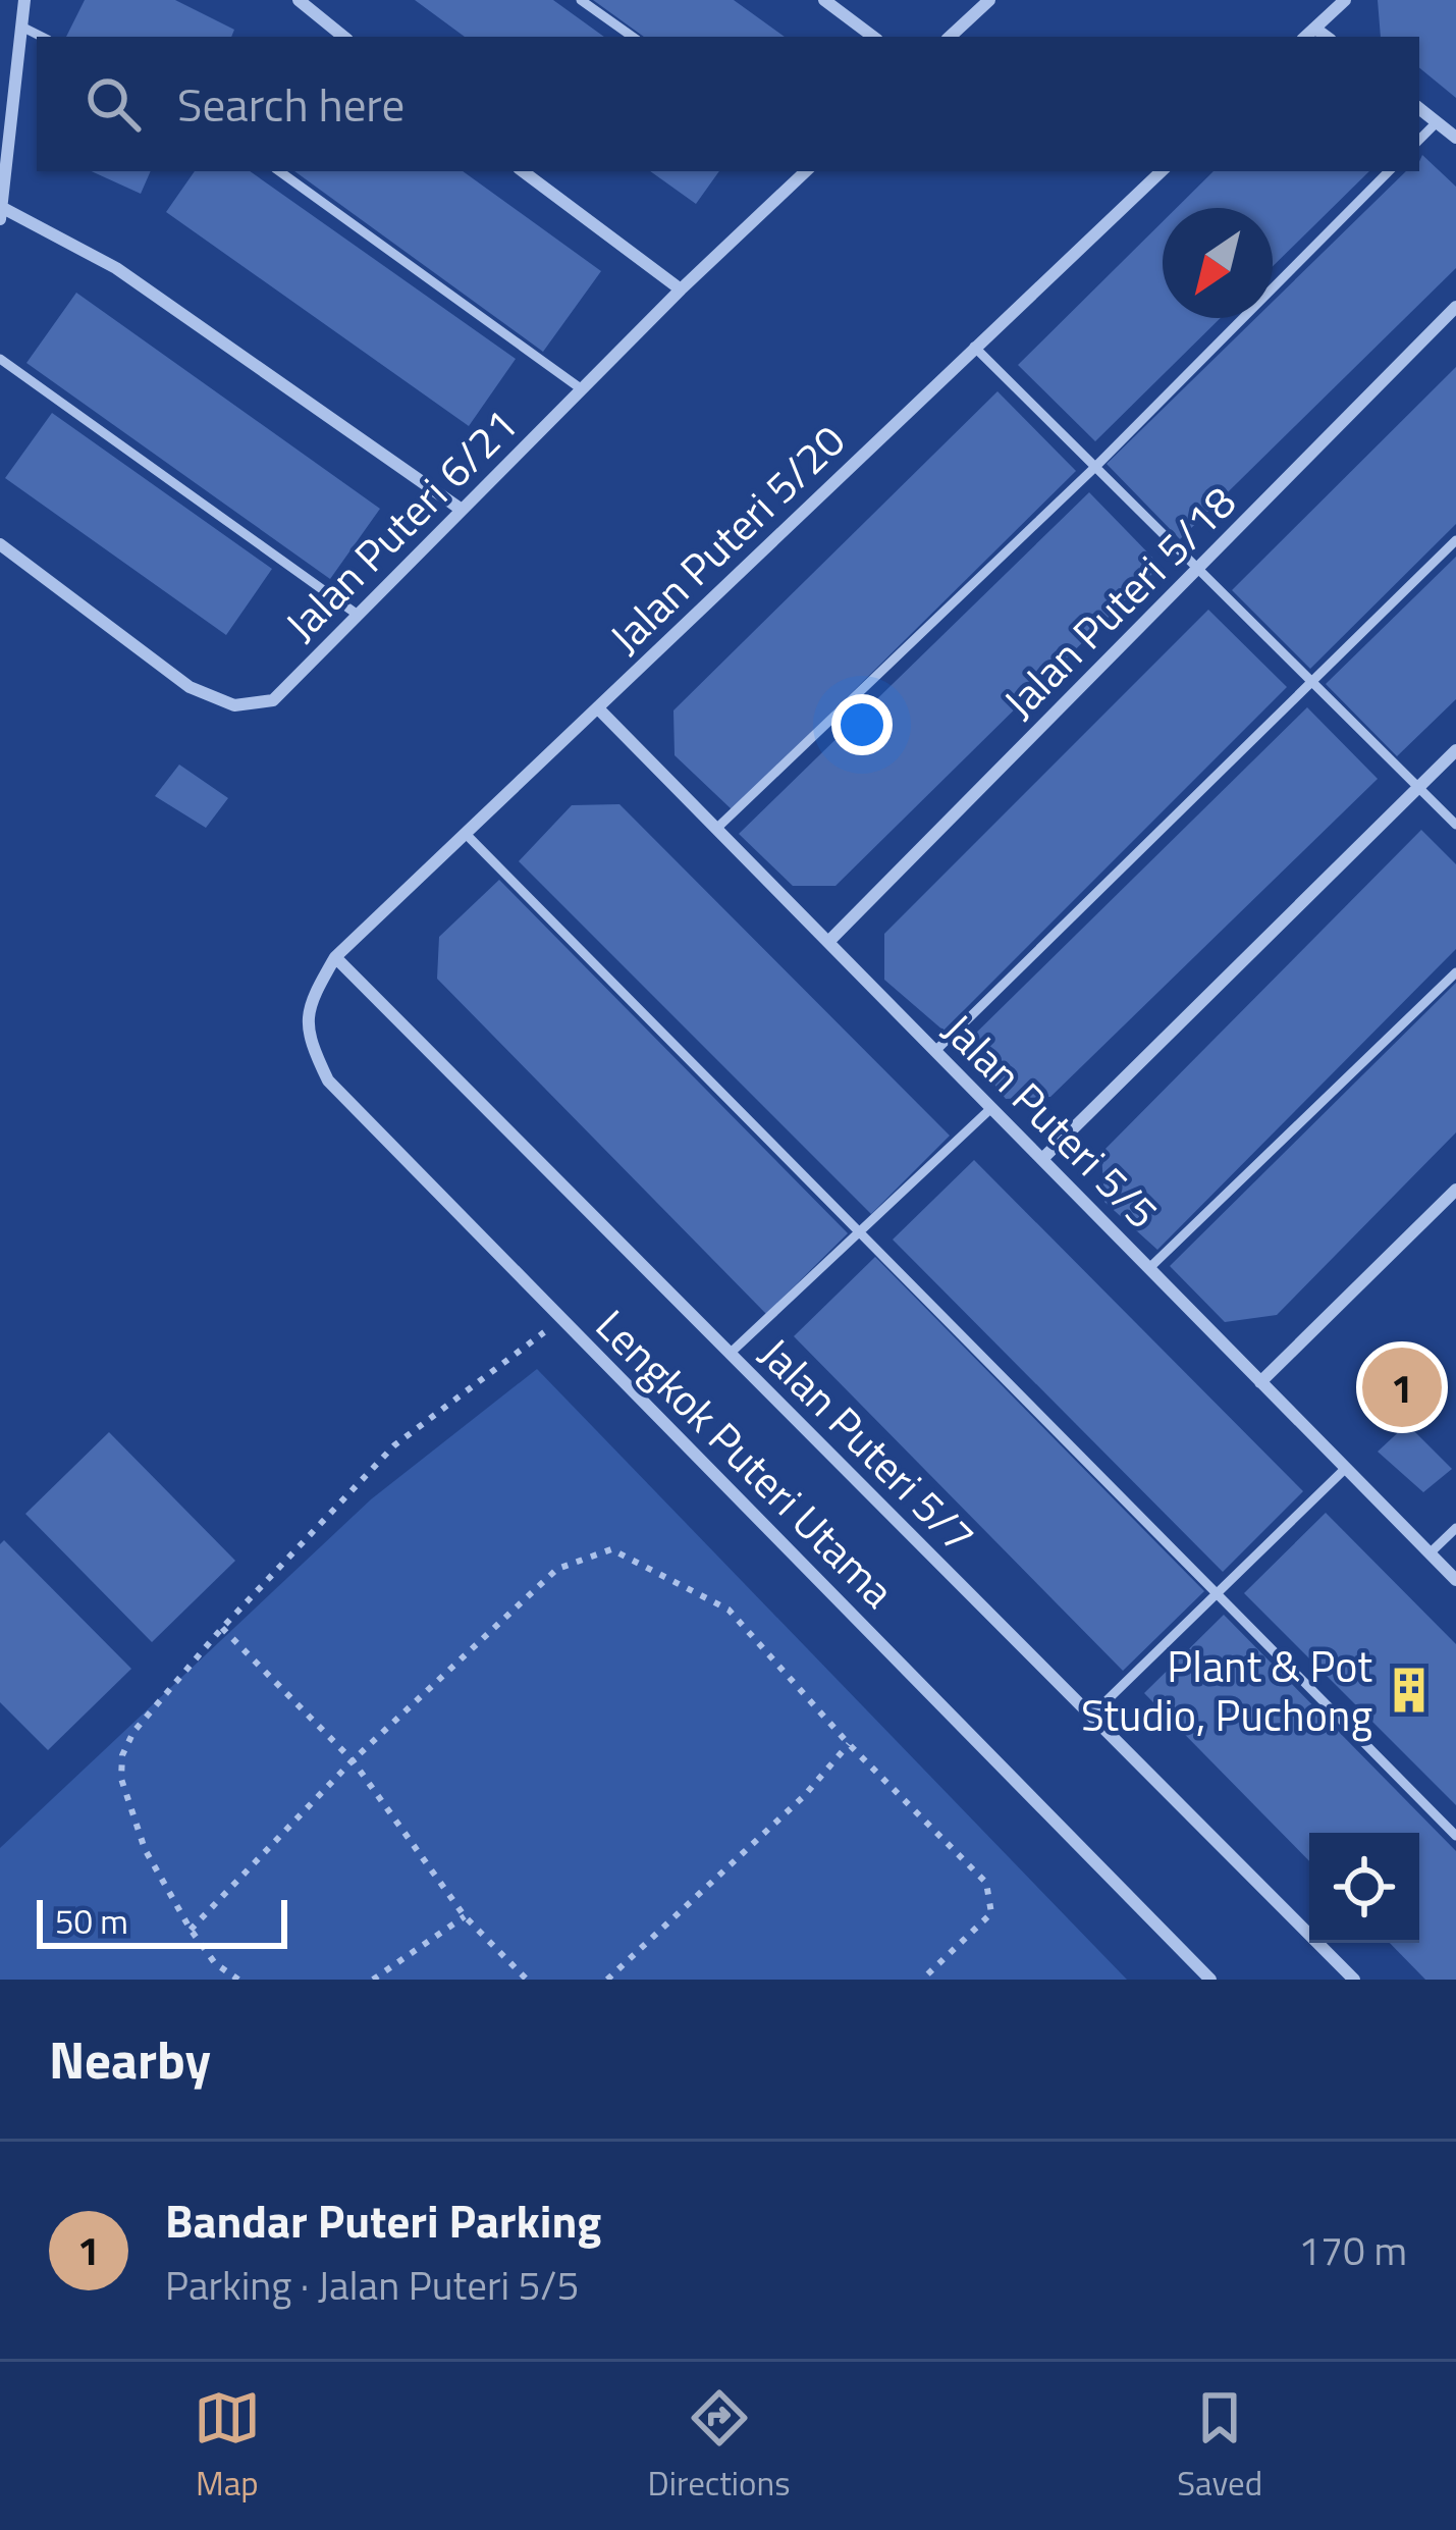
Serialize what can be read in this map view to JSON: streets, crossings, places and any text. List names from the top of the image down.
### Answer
{
  "streets": {
    "street": [
      "Jalan Puteri 6/21",
      "Jalan Puteri 5/20",
      "Jalan Puteri 5/18",
      "Jalan Puteri 5/5",
      "Jalan Puteri 5/7",
      "Lengkok Puteri Utama"
    ]
  },
  "crossings": [
    ["Jalan Puteri 5/20", "Jalan Puteri 5/5"],
    ["Jalan Puteri 5/20", "Jalan Puteri 5/7"],
    ["Jalan Puteri 5/20", "Lengkok Puteri Utama"],
    ["Jalan Puteri 5/18", "Jalan Puteri 5/5"],
    ["Jalan Puteri 5/7", "Lengkok Puteri Utama"]
  ],
  "places": {
    "building": ["Plant & Pot Studio, Puchong"]
  },
  "scale_bar": "50 m",
  "north": "bottom left",
  "page": {
    "search": "Search here",
    "pins": "1",
    "scale": "50 m",
    "heading": "Nearby",
    "list": [
      {
        "mark": "1",
        "name": "Bandar Puteri Parking",
        "note": "Parking · Jalan Puteri 5/5",
        "value": "170 m"
      }
    ],
    "nav": ["Map", "Directions", "Saved"]
  }
}
